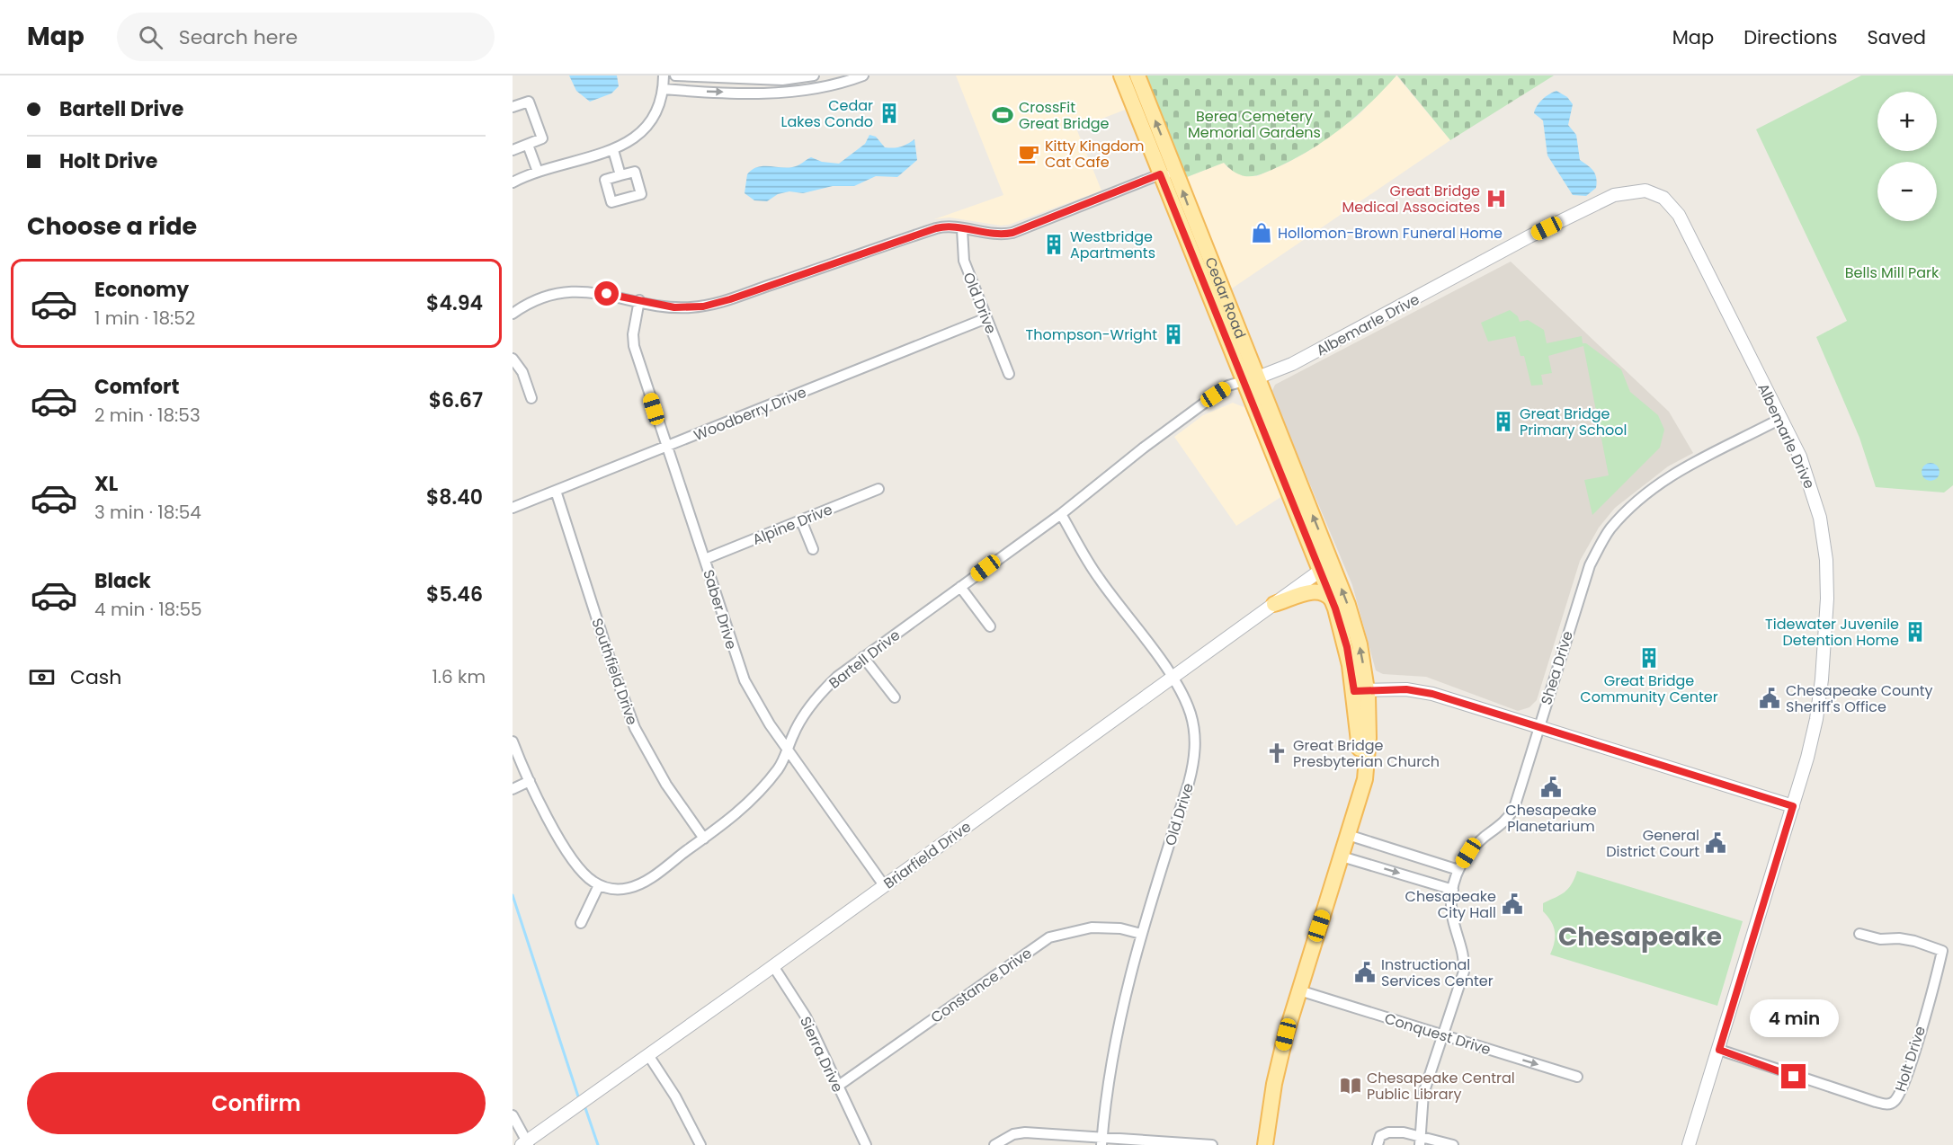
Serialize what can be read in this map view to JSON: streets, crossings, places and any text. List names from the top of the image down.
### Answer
{
  "streets": {
    "main road": ["Cedar Road"],
    "street": [
      "Old Drive",
      "Albemarle Drive",
      "Woodberry Drive",
      "Alpine Drive",
      "Saber Drive",
      "Bartell Drive",
      "Shea Drive",
      "Southfield Drive",
      "Briarfield Drive",
      "Constance Drive",
      "Conquest Drive",
      "Sierra Drive",
      "Holt Drive"
    ]
  },
  "crossings": [
    ["Cedar Road", "Albemarle Drive"],
    ["Cedar Road", "Bartell Drive"],
    ["Cedar Road", "Briarfield Drive"],
    ["Cedar Road", "Conquest Drive"],
    ["Old Drive", "Woodberry Drive"],
    ["Old Drive", "Bartell Drive"],
    ["Old Drive", "Briarfield Drive"],
    ["Old Drive", "Constance Drive"],
    ["Albemarle Drive", "Bartell Drive"],
    ["Albemarle Drive", "Shea Drive"],
    ["Albemarle Drive", "Holt Drive"],
    ["Woodberry Drive", "Saber Drive"],
    ["Woodberry Drive", "Southfield Drive"],
    ["Alpine Drive", "Saber Drive"],
    ["Saber Drive", "Bartell Drive"],
    ["Saber Drive", "Briarfield Drive"],
    ["Bartell Drive", "Southfield Drive"],
    ["Shea Drive", "Conquest Drive"],
    ["Briarfield Drive", "Sierra Drive"],
    ["Constance Drive", "Sierra Drive"]
  ],
  "one_way": ["Conquest Drive"],
  "districts": ["Chesapeake"],
  "parks": ["Berea Cemetery Memorial Gardens", "Bells Mill Park"],
  "places": {
    "building": [
      "Cedar Lakes Condo",
      "Westbridge Apartments",
      "Thompson-Wright",
      "Great Bridge Primary School",
      "Tidewater Juvenile Detention Home",
      "Great Bridge Community Center"
    ],
    "sports": ["CrossFit Great Bridge"],
    "cafe": ["Kitty Kingdom Cat Cafe"],
    "hospital": ["Great Bridge Medical Associates"],
    "shop": ["Hollomon-Brown Funeral Home"],
    "public building": [
      "Chesapeake County Sheriff's Office",
      "Chesapeake Planetarium",
      "General District Court",
      "Chesapeake City Hall",
      "Instructional Services Center"
    ],
    "church": ["Great Bridge Presbyterian Church"],
    "library": ["Chesapeake Central Public Library"]
  },
  "page": {
    "header": "Map",
    "search": "Search here",
    "nav": ["Map", "Directions", "Saved"],
    "banner": ["Bartell Drive", "Holt Drive"],
    "map_buttons": ["+", "−"],
    "heading": "Choose a ride",
    "list": [
      {
        "name": "Economy",
        "note": "1 min · 18:52",
        "value": "$4.94"
      },
      {
        "name": "Comfort",
        "note": "2 min · 18:53",
        "value": "$6.67"
      },
      {
        "name": "XL",
        "note": "3 min · 18:54",
        "value": "$8.40"
      },
      {
        "name": "Black",
        "note": "4 min · 18:55",
        "value": "$5.46"
      }
    ],
    "pay": ["Cash", "1.6 km"],
    "bubble": "4 min",
    "buttons": "Confirm"
  }
}
